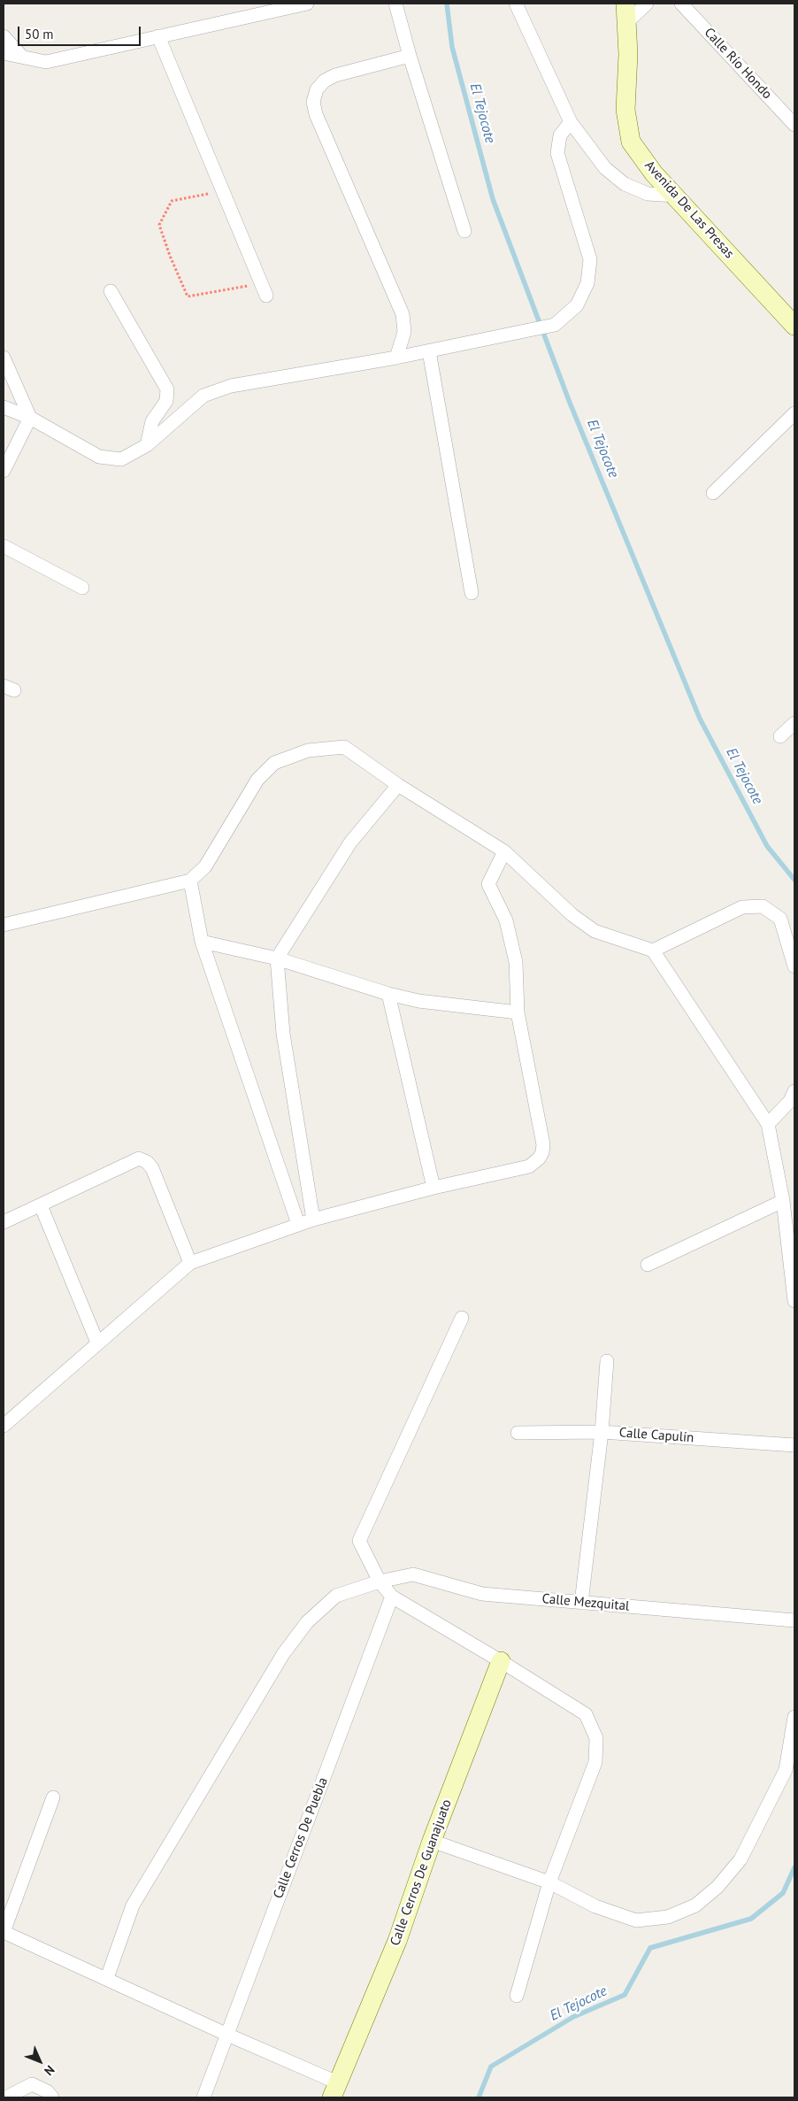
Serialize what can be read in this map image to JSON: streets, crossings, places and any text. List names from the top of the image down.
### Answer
{
  "streets": {
    "street": [
      "Calle Río Hondo",
      "Avenida De Las Presas",
      "Calle Capulín",
      "Calle Mezquital",
      "Calle Cerros De Puebla",
      "Calle Cerros De Guanajuato"
    ]
  },
  "crossings": [
    ["Calle Mezquital", "Calle Cerros De Guanajuato"],
    ["Calle Cerros De Puebla", "Calle Cerros De Guanajuato"]
  ],
  "water": ["El Tejocote"],
  "scale_bar": "50 m",
  "north": "bottom right"
}
